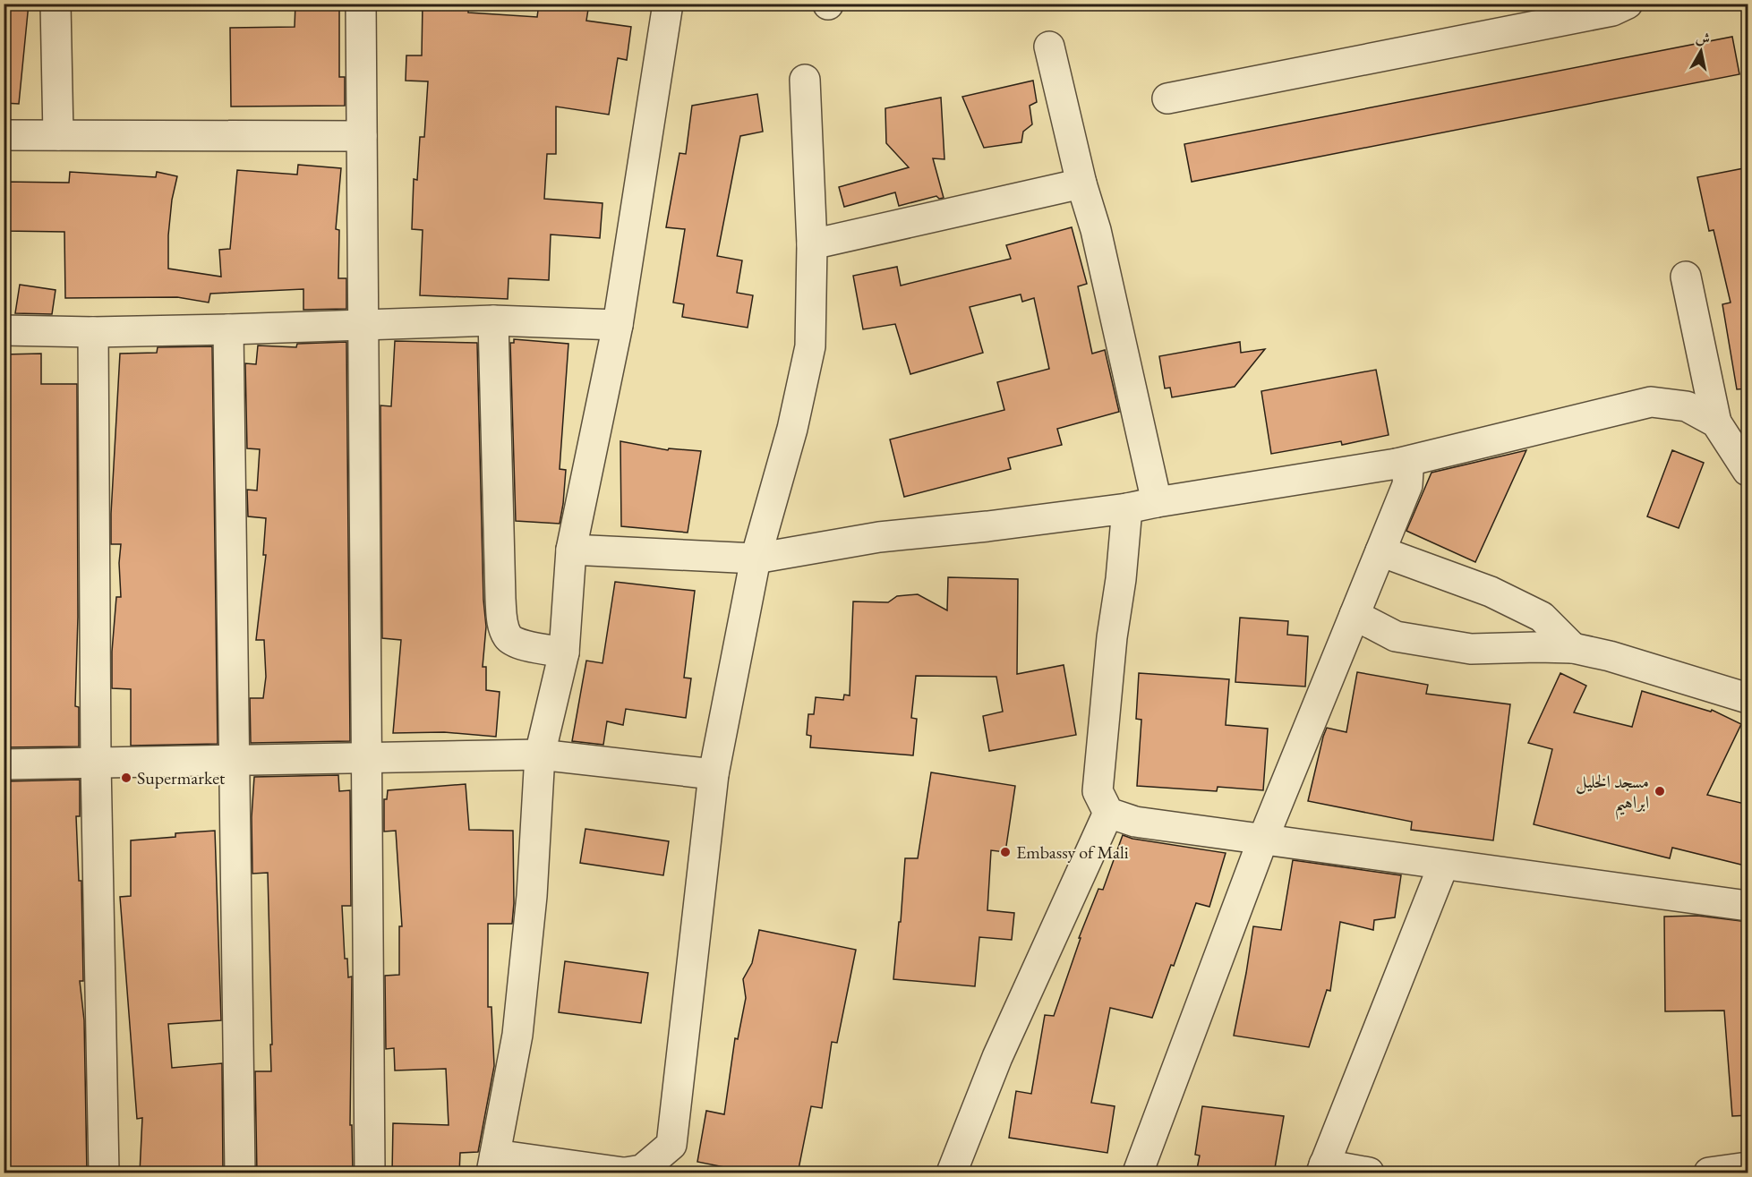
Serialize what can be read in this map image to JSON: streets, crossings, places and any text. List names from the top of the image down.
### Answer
{
  "places": ["Supermarket", "مسجد الخليل ابراهيم", "Embassy of Mali"],
  "north": "top"
}
